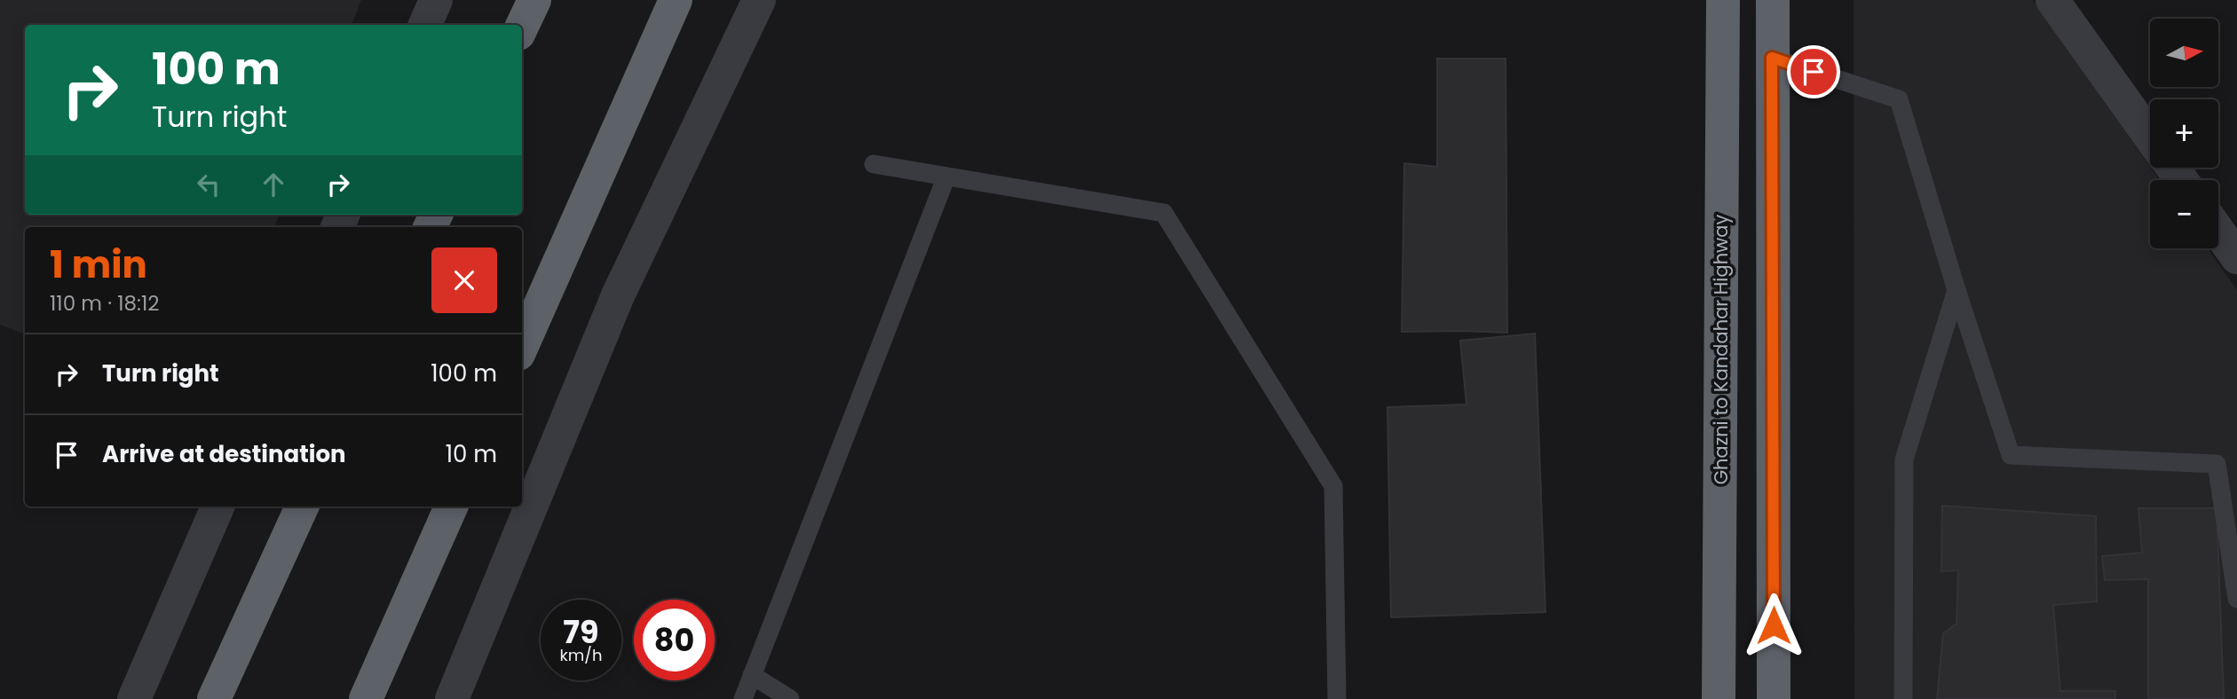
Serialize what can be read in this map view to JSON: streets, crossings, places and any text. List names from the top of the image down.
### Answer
{
  "streets": {
    "highway": ["Ghazni to Kandahar Highway"]
  },
  "north": "right",
  "page": {
    "map_buttons": ["+", "−"],
    "turn": ["100 m", "Turn right"],
    "heading": ["1 min", "110 m · 18:12"],
    "list": [
      {
        "name": "Turn right",
        "value": "100 m"
      },
      {
        "name": "Arrive at destination",
        "value": "10 m"
      }
    ],
    "speed": "79 km/h",
    "limit": "80"
  }
}
